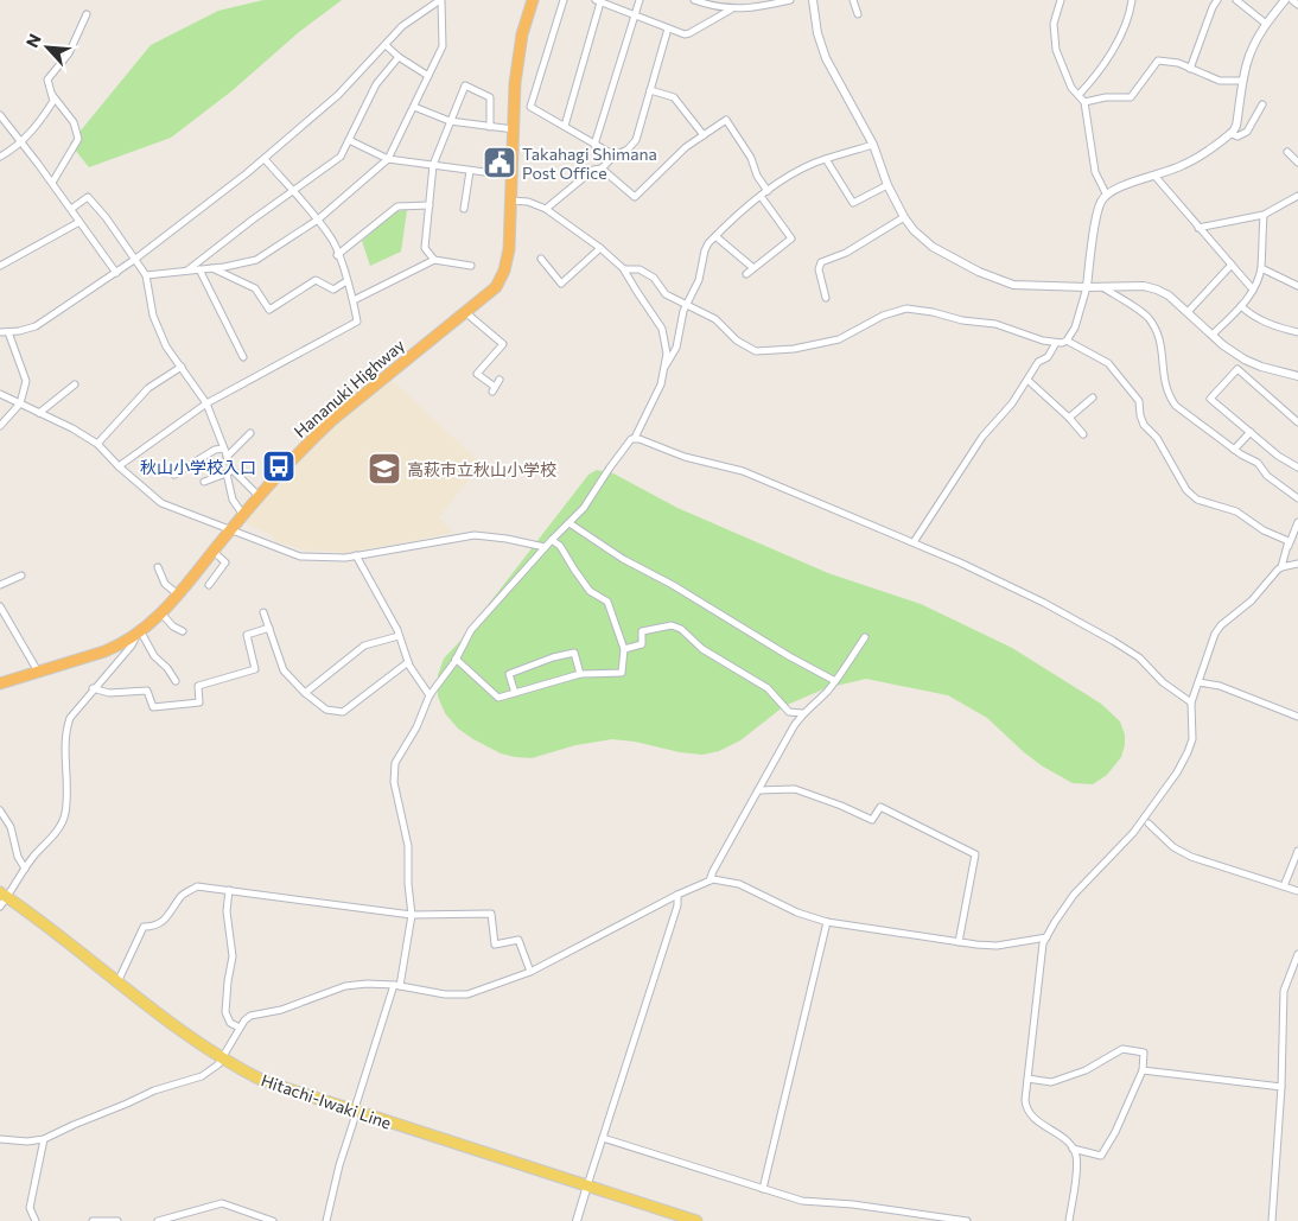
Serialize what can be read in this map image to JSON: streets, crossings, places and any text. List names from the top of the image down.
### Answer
{
  "streets": {
    "highway": ["Hananuki Highway"],
    "main road": ["Hitachi-Iwaki Line"]
  },
  "places": {
    "public building": ["Takahagi Shimana Post Office"],
    "bus stop": ["秋山小学校入口"],
    "school or university": ["高萩市立秋山小学校"]
  },
  "north": "top left"
}
